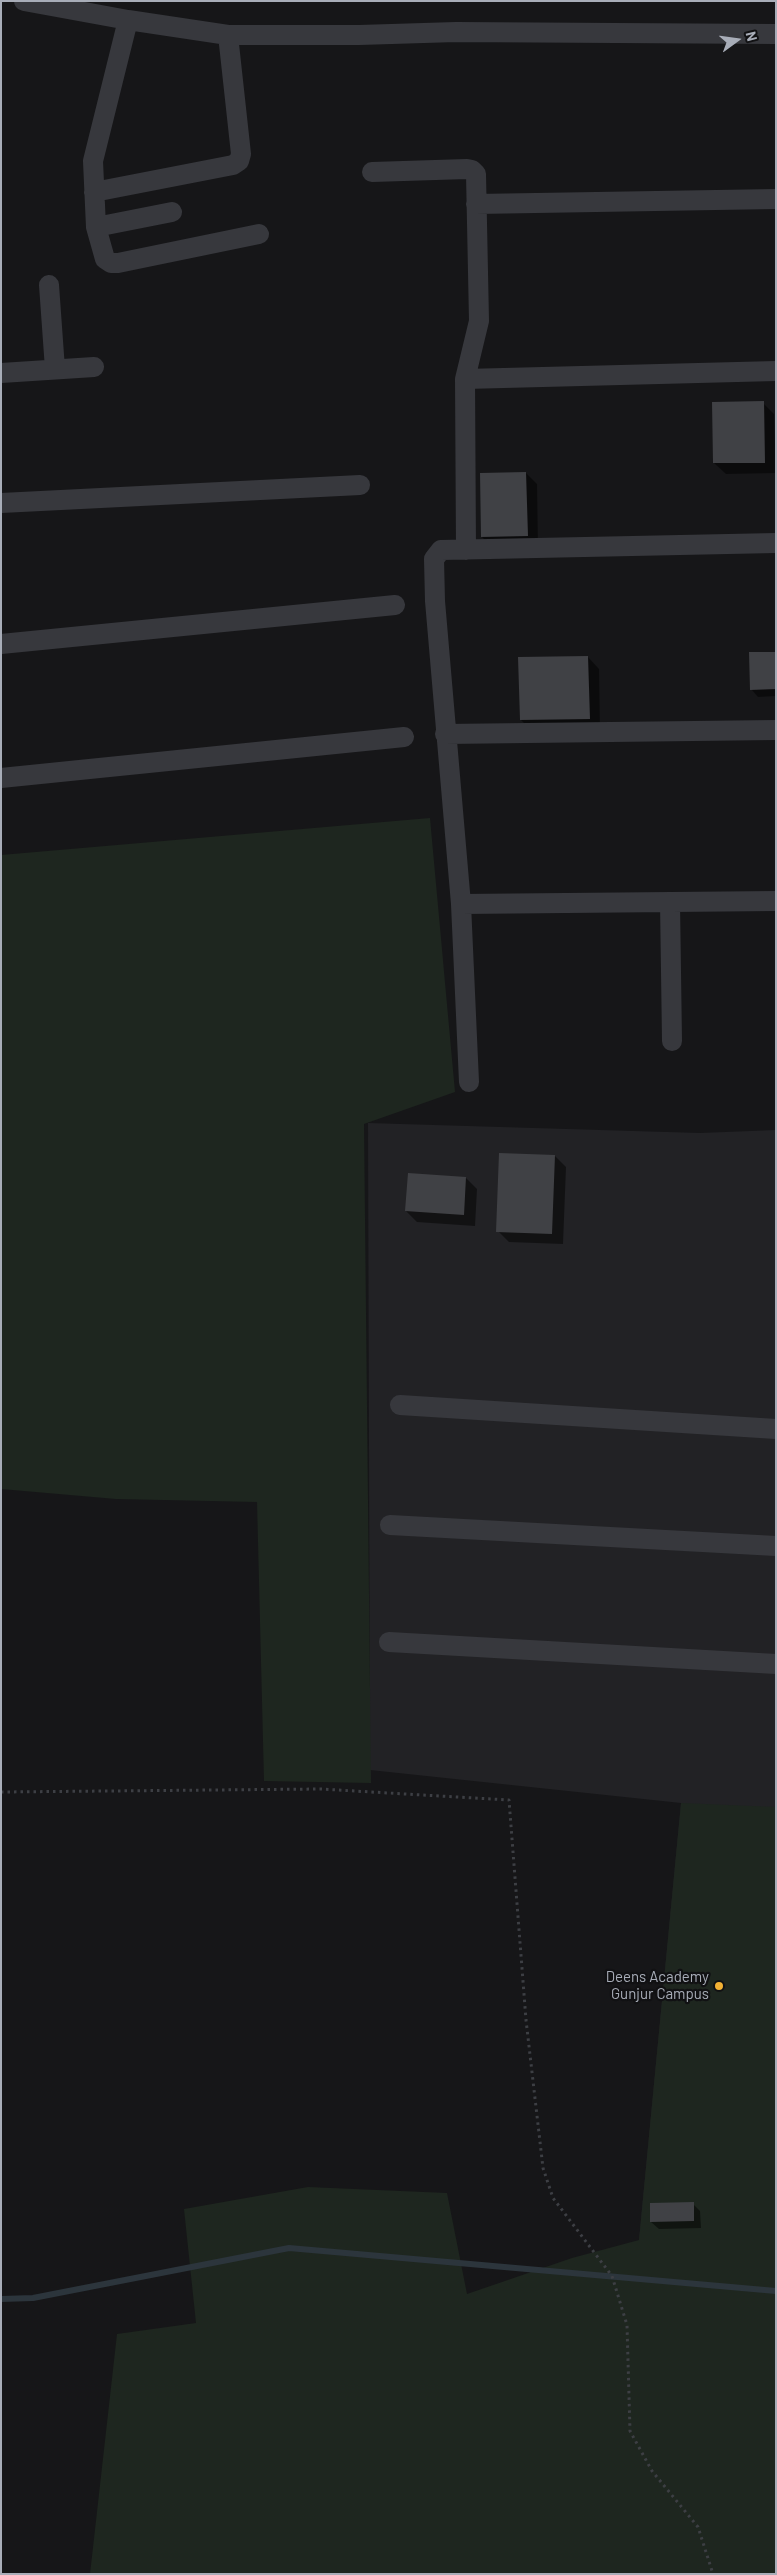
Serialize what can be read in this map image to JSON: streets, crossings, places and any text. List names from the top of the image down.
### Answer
{
  "places": ["Deens Academy Gunjur Campus"],
  "north": "right"
}
